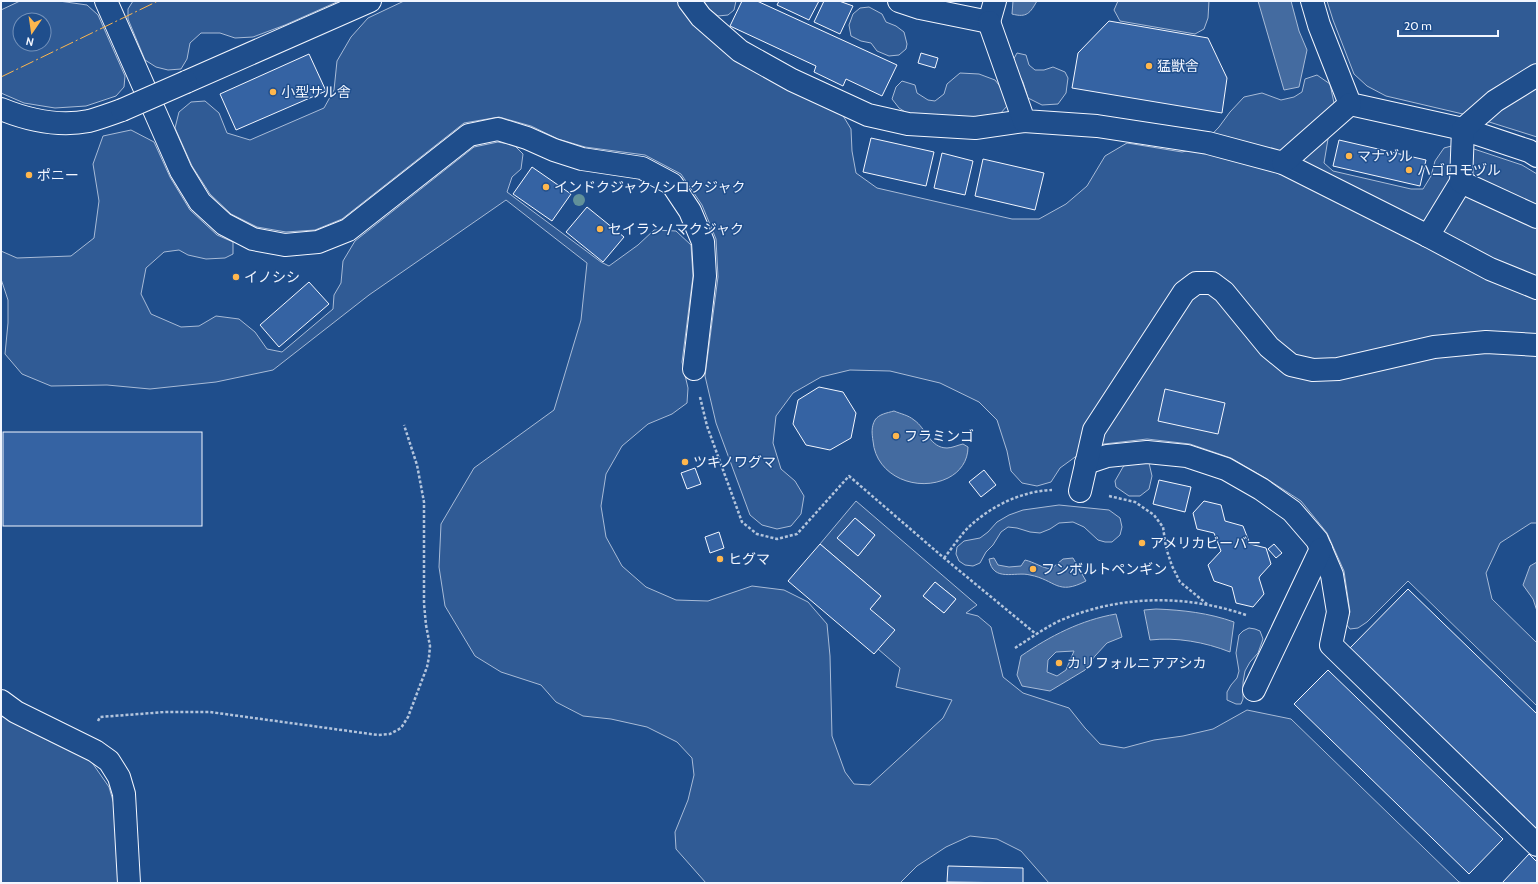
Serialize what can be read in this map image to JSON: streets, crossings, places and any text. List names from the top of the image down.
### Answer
{
  "places": [
    "猛獣舎",
    "小型サル舎",
    "マナヅル",
    "ハゴロモヅル",
    "ポニー",
    "インドクジャク / シロクジャク",
    "セイラン / マクジャク",
    "イノシシ",
    "フラミンゴ",
    "ツキノワグマ",
    "アメリカビーバー",
    "ヒグマ",
    "フンボルトペンギン",
    "カリフォルニアアシカ"
  ],
  "scale_bar": "20 m",
  "north": "bottom"
}
